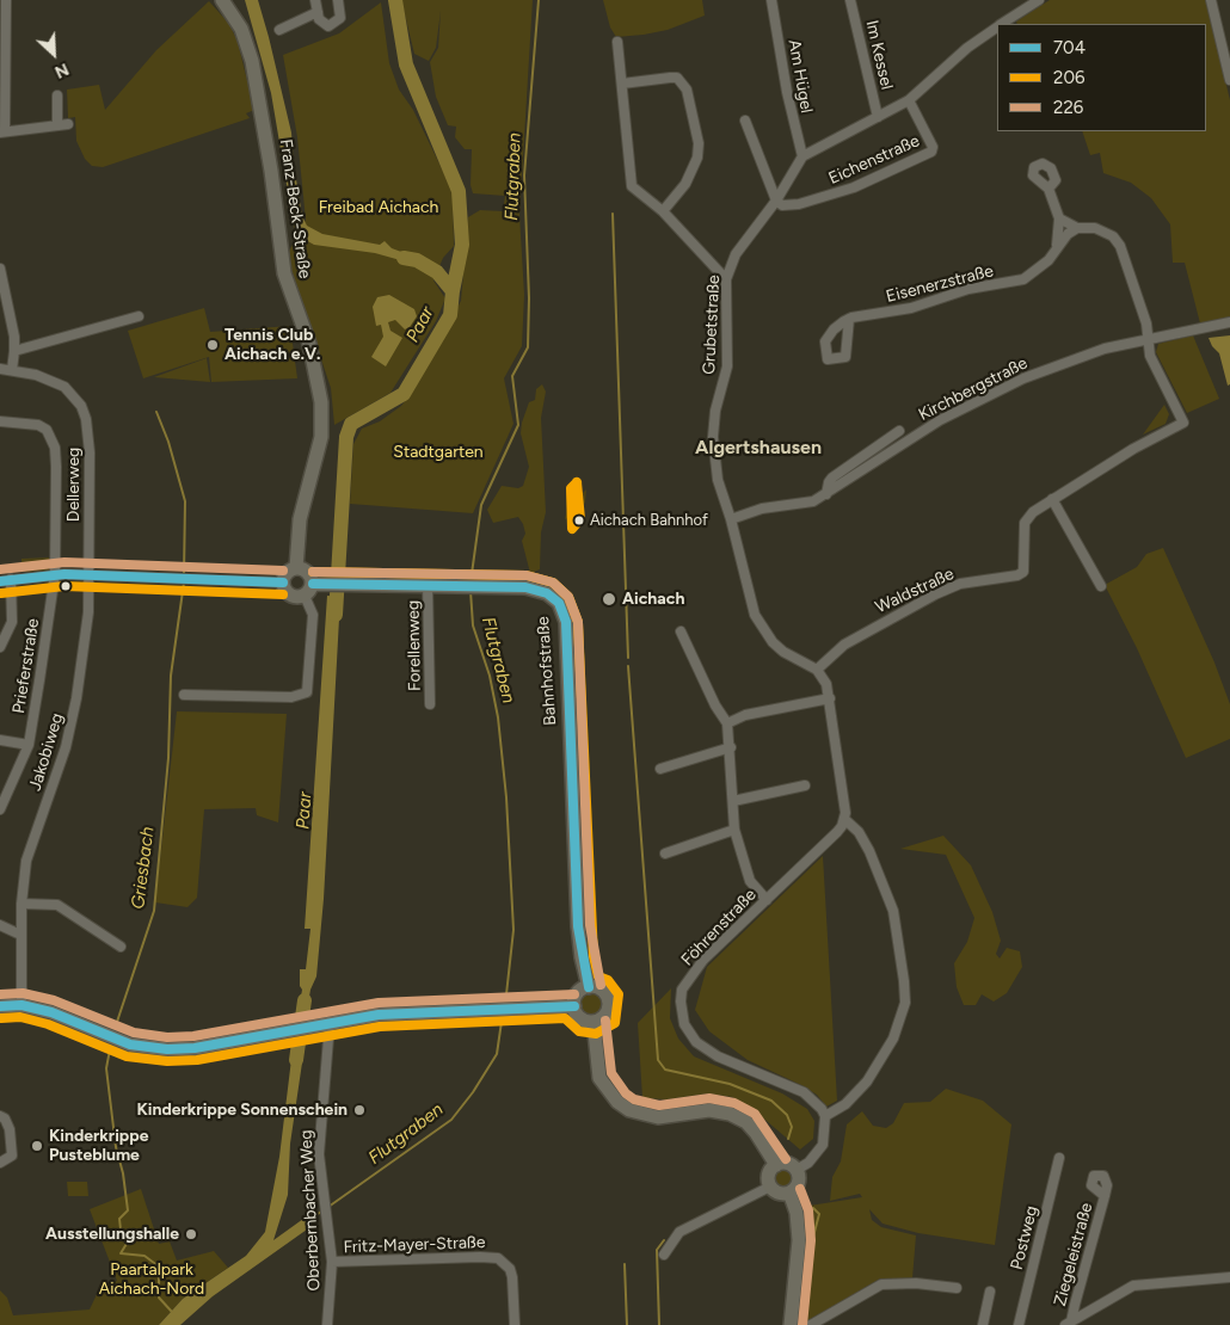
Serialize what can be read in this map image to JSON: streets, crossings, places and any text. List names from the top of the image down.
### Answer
{
  "streets": {
    "street": [
      "Im Kessel",
      "Am Hügel",
      "Eichenstraße",
      "Franz-Beck-Straße",
      "Eisenerzstraße",
      "Grubetstraße",
      "Kirchbergstraße",
      "Dellerweg",
      "Waldstraße",
      "Forellenweg",
      "Prieferstraße",
      "Bahnhofstraße",
      "Jakobiweg",
      "Föhrenstraße",
      "Oberbernbacher Weg",
      "Postweg",
      "Fritz-Mayer-Straße",
      "Ziegeleistraße"
    ]
  },
  "crossings": [
    ["Am Hügel", "Grubetstraße"],
    ["Eichenstraße", "Grubetstraße"],
    ["Franz-Beck-Straße", "Bahnhofstraße"],
    ["Grubetstraße", "Kirchbergstraße"],
    ["Grubetstraße", "Waldstraße"],
    ["Kirchbergstraße", "Waldstraße"],
    ["Dellerweg", "Jakobiweg"],
    ["Forellenweg", "Bahnhofstraße"],
    ["Oberbernbacher Weg", "Fritz-Mayer-Straße"]
  ],
  "districts": ["Algertshausen"],
  "water": ["Flutgraben", "Paar", "Griesbach"],
  "parks": ["Freibad Aichach", "Stadtgarten", "Paartalpark Aichach-Nord"],
  "places": [
    "Tennis Club Aichach e.V.",
    "Aichach Bahnhof",
    "Aichach",
    "Kinderkrippe Sonnenschein",
    "Kinderkrippe Pusteblume",
    "Ausstellungshalle"
  ],
  "lines": ["transit line 206", "transit line 226", "transit line 704"],
  "legend": ["704", "206", "226"],
  "north": "bottom right"
}
